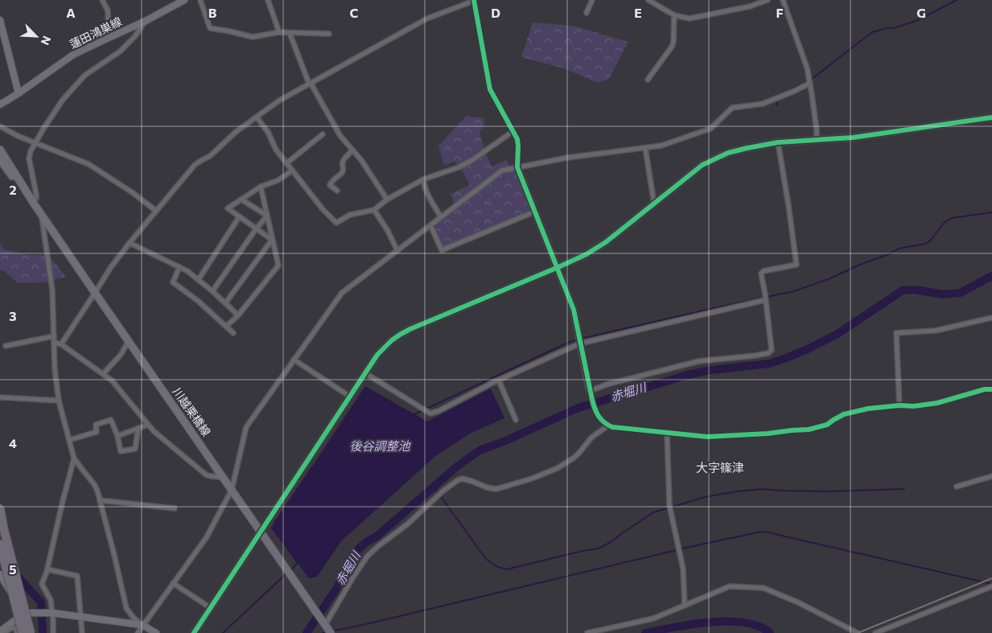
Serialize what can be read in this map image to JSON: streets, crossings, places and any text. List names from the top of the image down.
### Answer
{
  "streets": {
    "main road": ["川越栗橋線"],
    "street": ["蓮田鴻巣線"]
  },
  "districts": ["大字篠津"],
  "water": ["赤堀川", "後谷調整池"],
  "north": "bottom right",
  "grid": {
    "columns": [
      "A",
      "B",
      "C",
      "D",
      "E",
      "F",
      "G"
    ],
    "rows": [
      "2",
      "3",
      "4",
      "5"
    ]
  }
}
